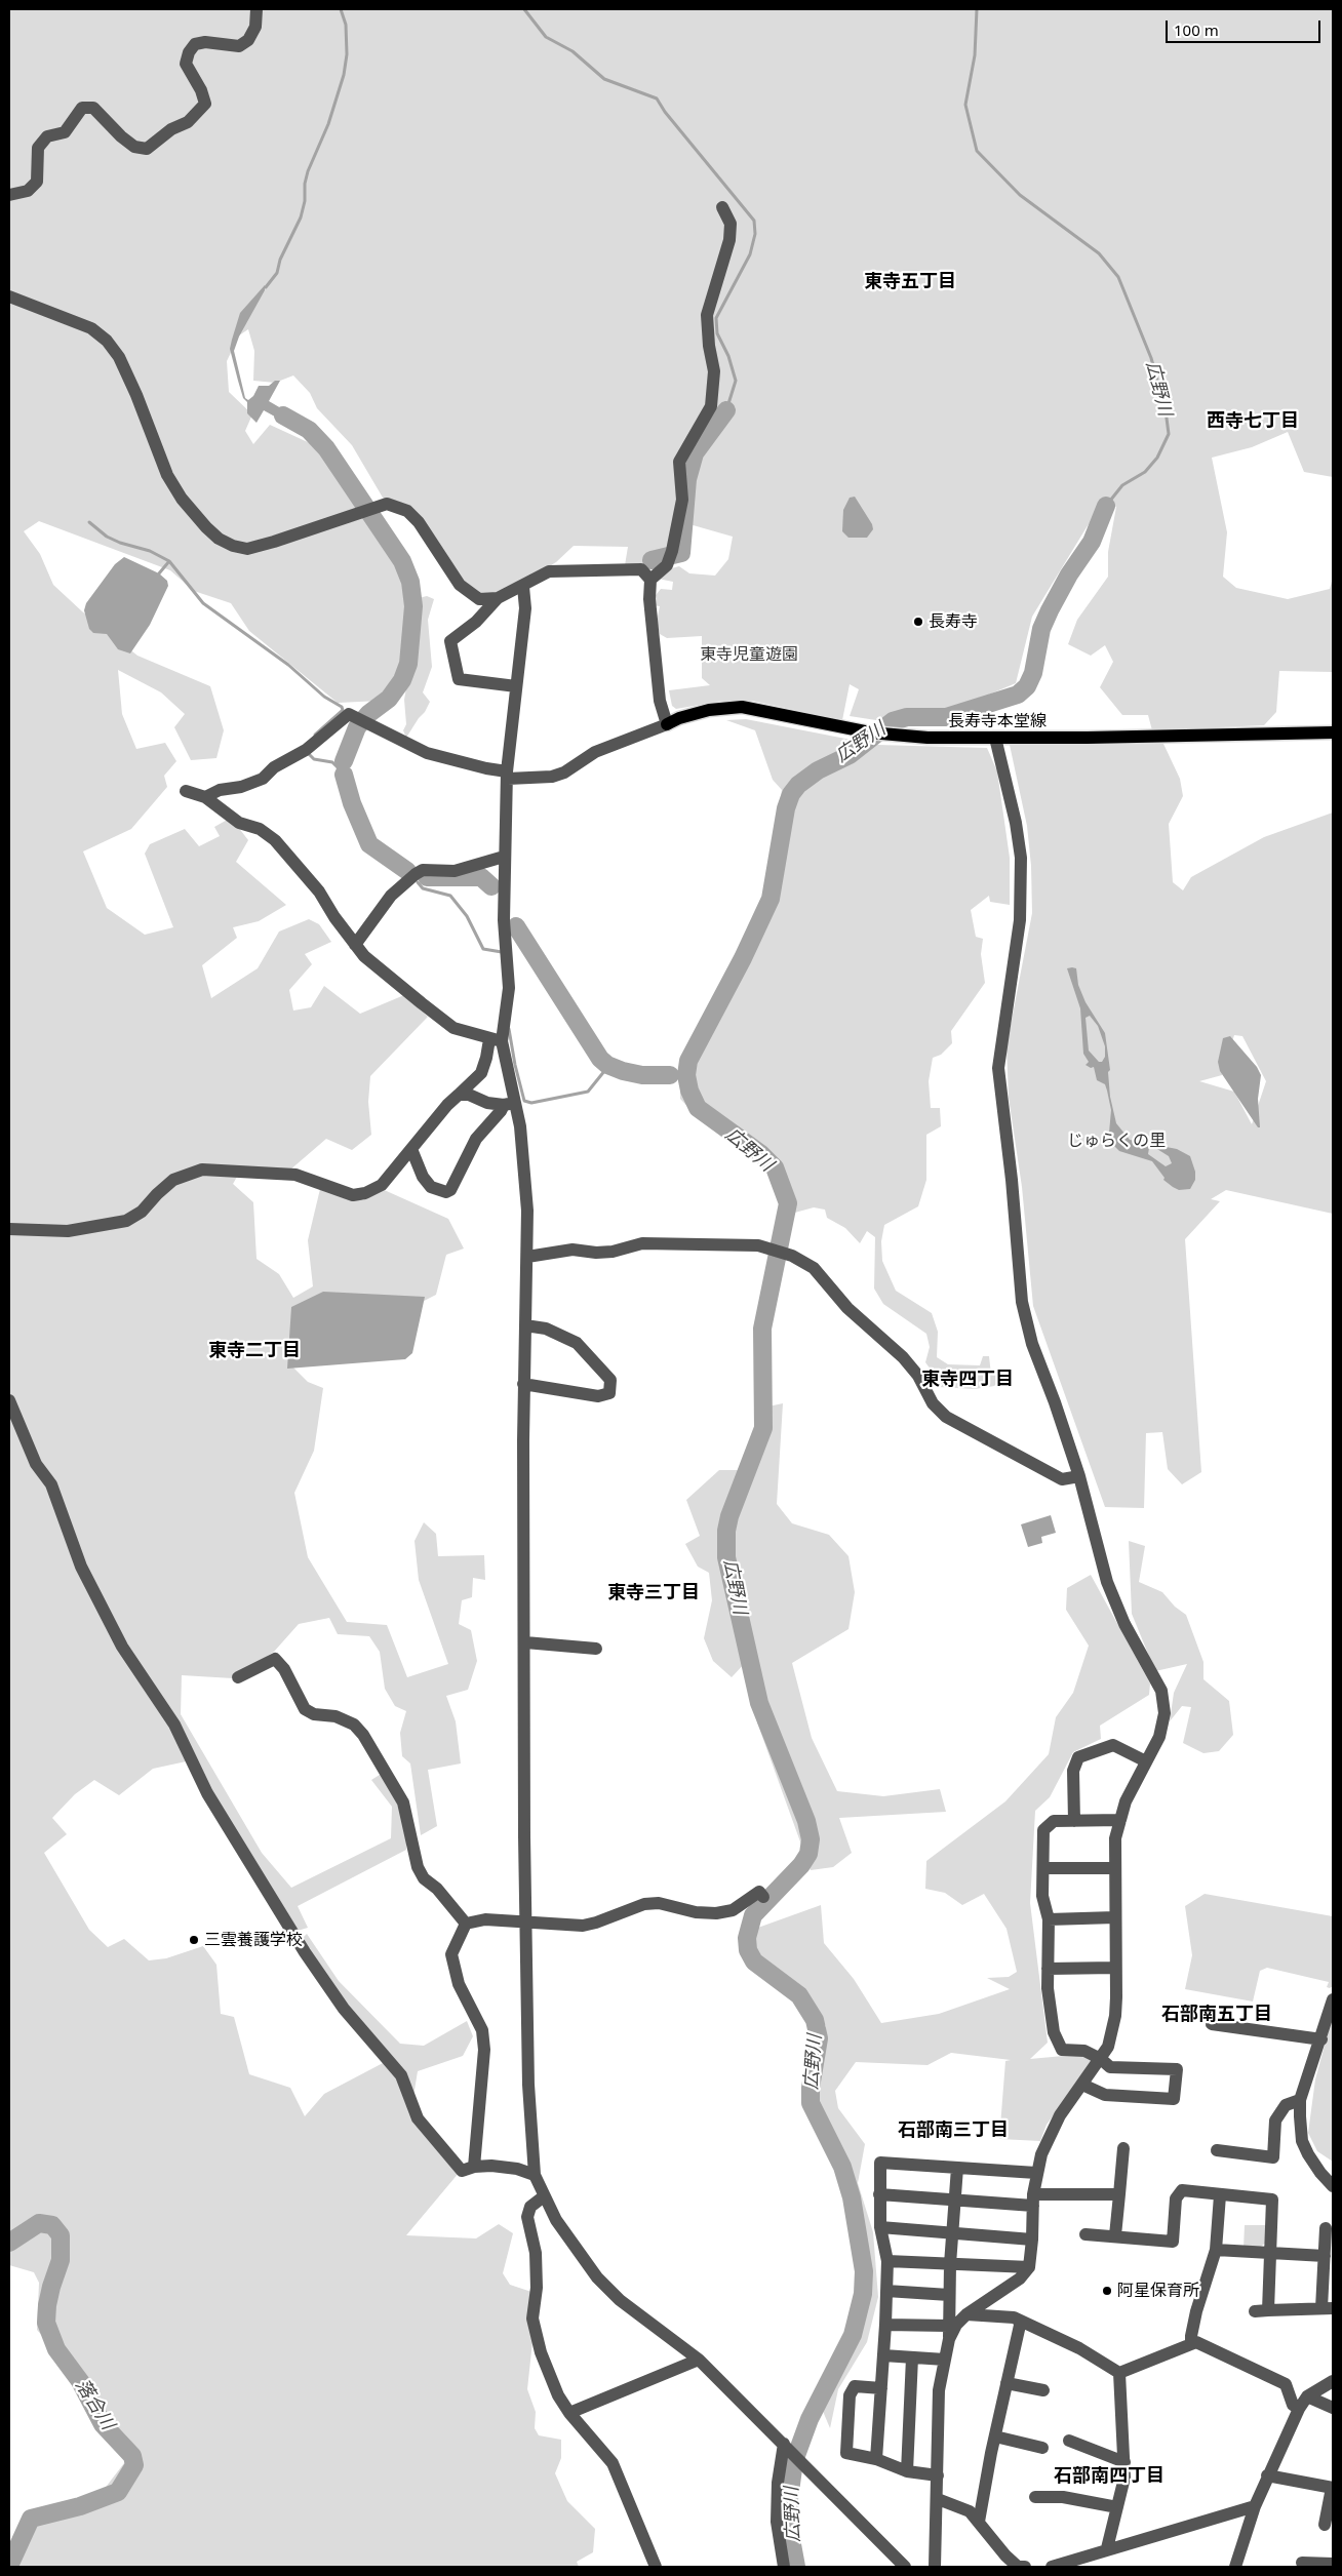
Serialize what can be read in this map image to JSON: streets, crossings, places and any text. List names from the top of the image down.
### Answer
{
  "streets": {
    "main road": ["長寿寺本堂線"]
  },
  "districts": [
    "東寺五丁目",
    "西寺七丁目",
    "東寺二丁目",
    "東寺四丁目",
    "東寺三丁目",
    "石部南五丁目",
    "石部南三丁目",
    "石部南四丁目"
  ],
  "water": ["広野川", "落合川"],
  "parks": ["東寺児童遊園", "じゅらくの里"],
  "places": ["長寿寺", "三雲養護学校", "阿星保育所"],
  "scale_bar": "100 m"
}
